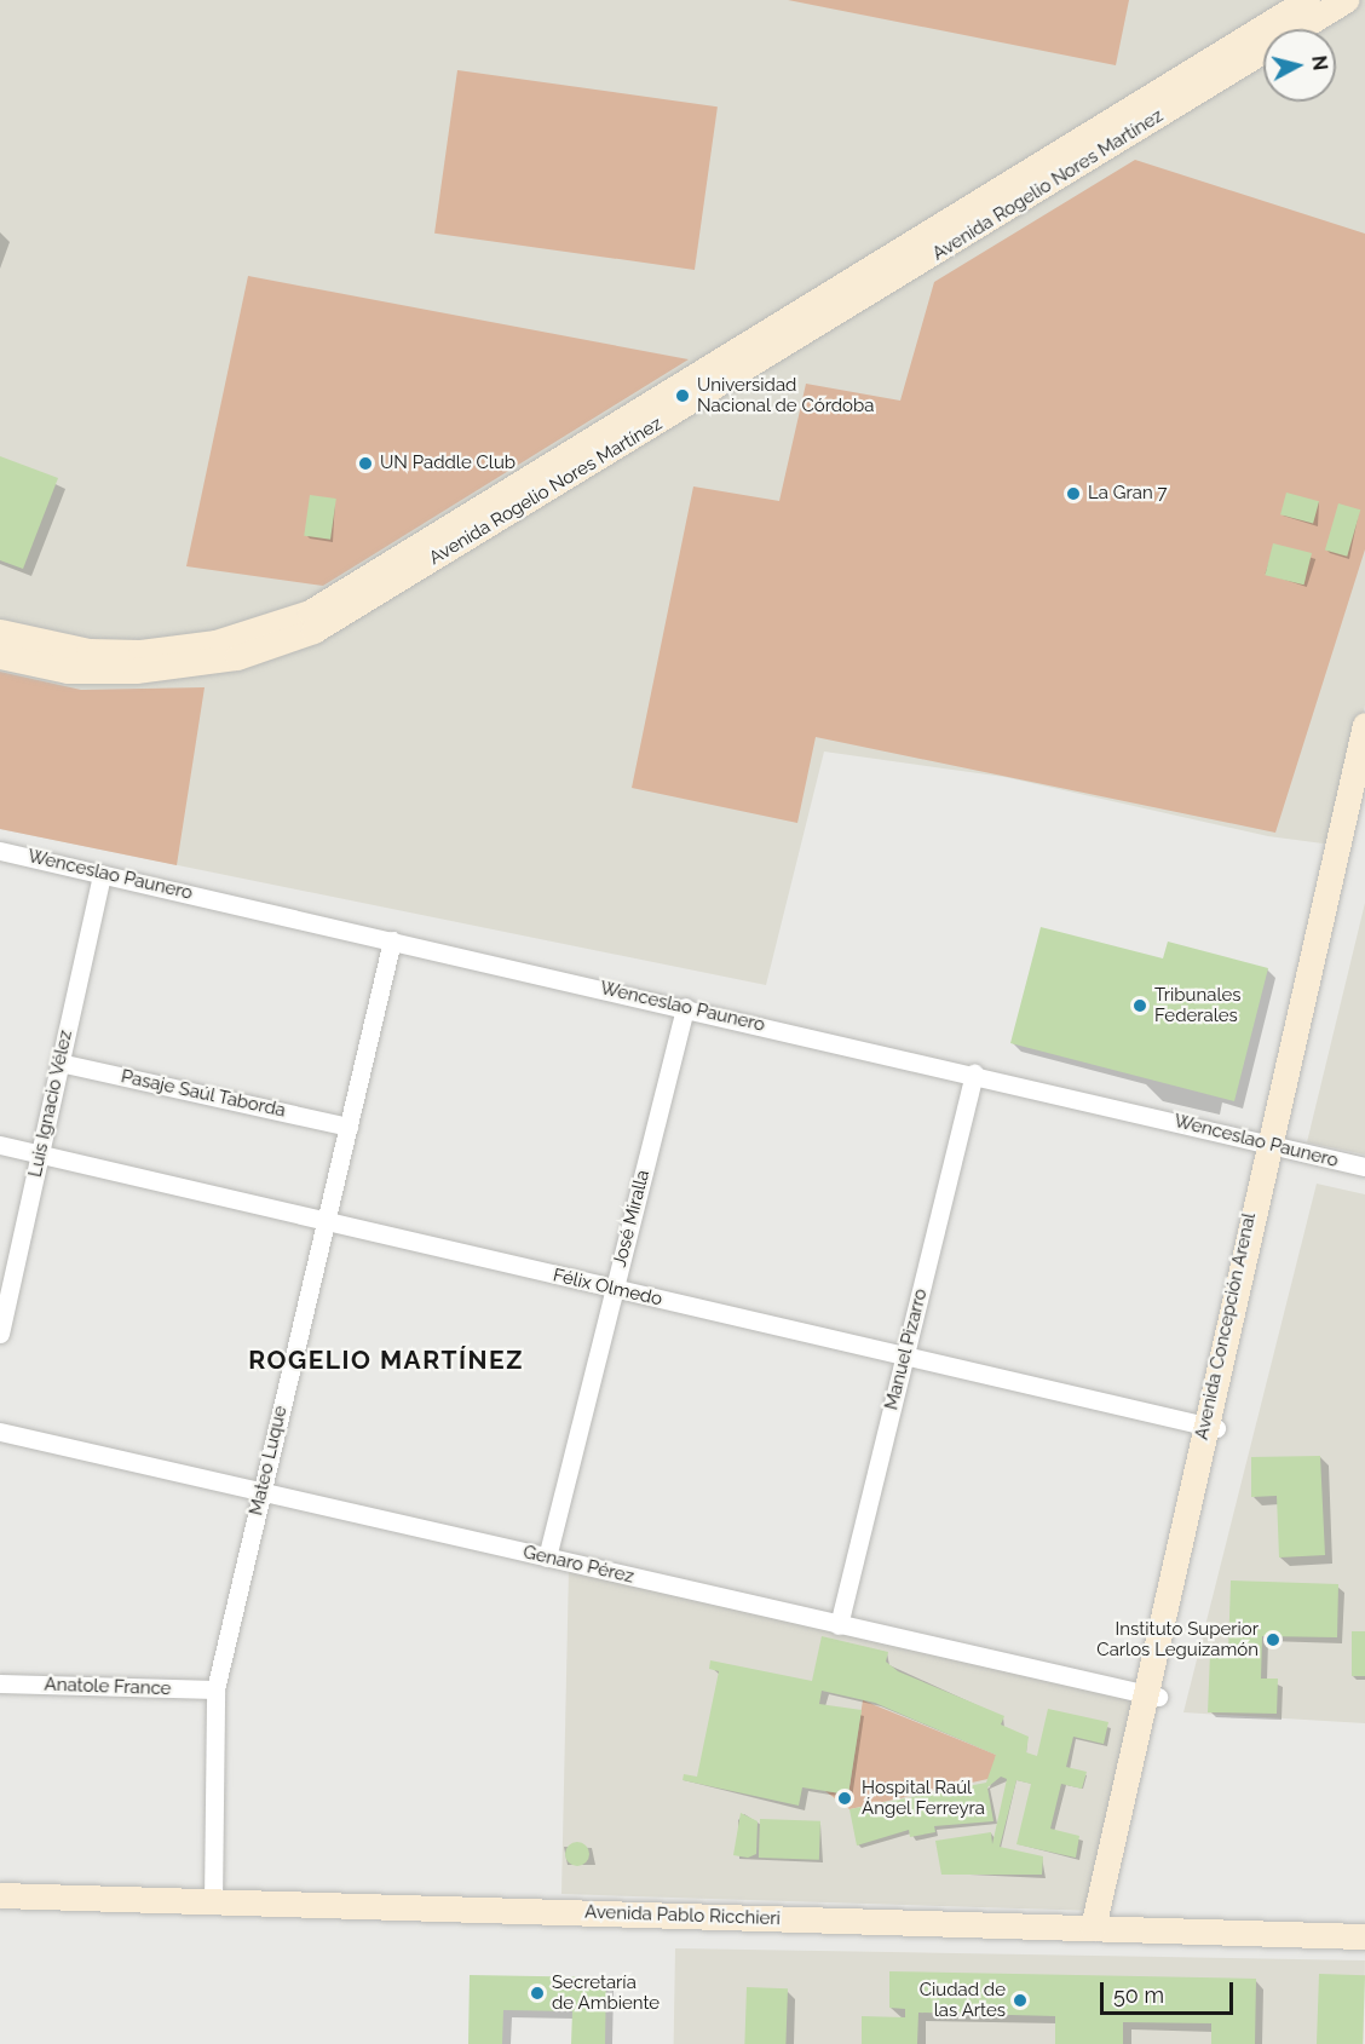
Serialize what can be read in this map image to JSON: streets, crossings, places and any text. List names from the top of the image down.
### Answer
{
  "streets": {
    "main road": ["Avenida Rogelio Nores Martínez", "Avenida Concepción Arenal", "Avenida Pablo Ricchieri"],
    "street": [
      "Wenceslao Paunero",
      "Pasaje Saúl Taborda",
      "Luis Ignacio Vélez",
      "José Miralla",
      "Félix Olmedo",
      "Manuel Pizarro",
      "Mateo Luque",
      "Genaro Pérez",
      "Anatole France"
    ]
  },
  "crossings": [
    ["Wenceslao Paunero", "Luis Ignacio Vélez"],
    ["Wenceslao Paunero", "José Miralla"],
    ["Wenceslao Paunero", "Avenida Concepción Arenal"],
    ["Wenceslao Paunero", "Manuel Pizarro"],
    ["Wenceslao Paunero", "Mateo Luque"],
    ["Pasaje Saúl Taborda", "Luis Ignacio Vélez"],
    ["Pasaje Saúl Taborda", "Mateo Luque"],
    ["Luis Ignacio Vélez", "Félix Olmedo"],
    ["José Miralla", "Félix Olmedo"],
    ["José Miralla", "Genaro Pérez"],
    ["Félix Olmedo", "Avenida Concepción Arenal"],
    ["Félix Olmedo", "Manuel Pizarro"],
    ["Félix Olmedo", "Mateo Luque"],
    ["Avenida Concepción Arenal", "Genaro Pérez"],
    ["Avenida Concepción Arenal", "Avenida Pablo Ricchieri"],
    ["Manuel Pizarro", "Genaro Pérez"],
    ["Mateo Luque", "Genaro Pérez"],
    ["Mateo Luque", "Anatole France"],
    ["Mateo Luque", "Avenida Pablo Ricchieri"]
  ],
  "districts": ["ROGELIO MARTÍNEZ"],
  "places": [
    "Universidad Nacional de Córdoba",
    "UN Paddle Club",
    "La Gran 7",
    "Tribunales Federales",
    "Instituto Superior Carlos Leguizamón",
    "Hospital Raúl Ángel Ferreyra",
    "Secretaría de Ambiente",
    "Ciudad de las Artes"
  ],
  "scale_bar": "50 m",
  "north": "right"
}
